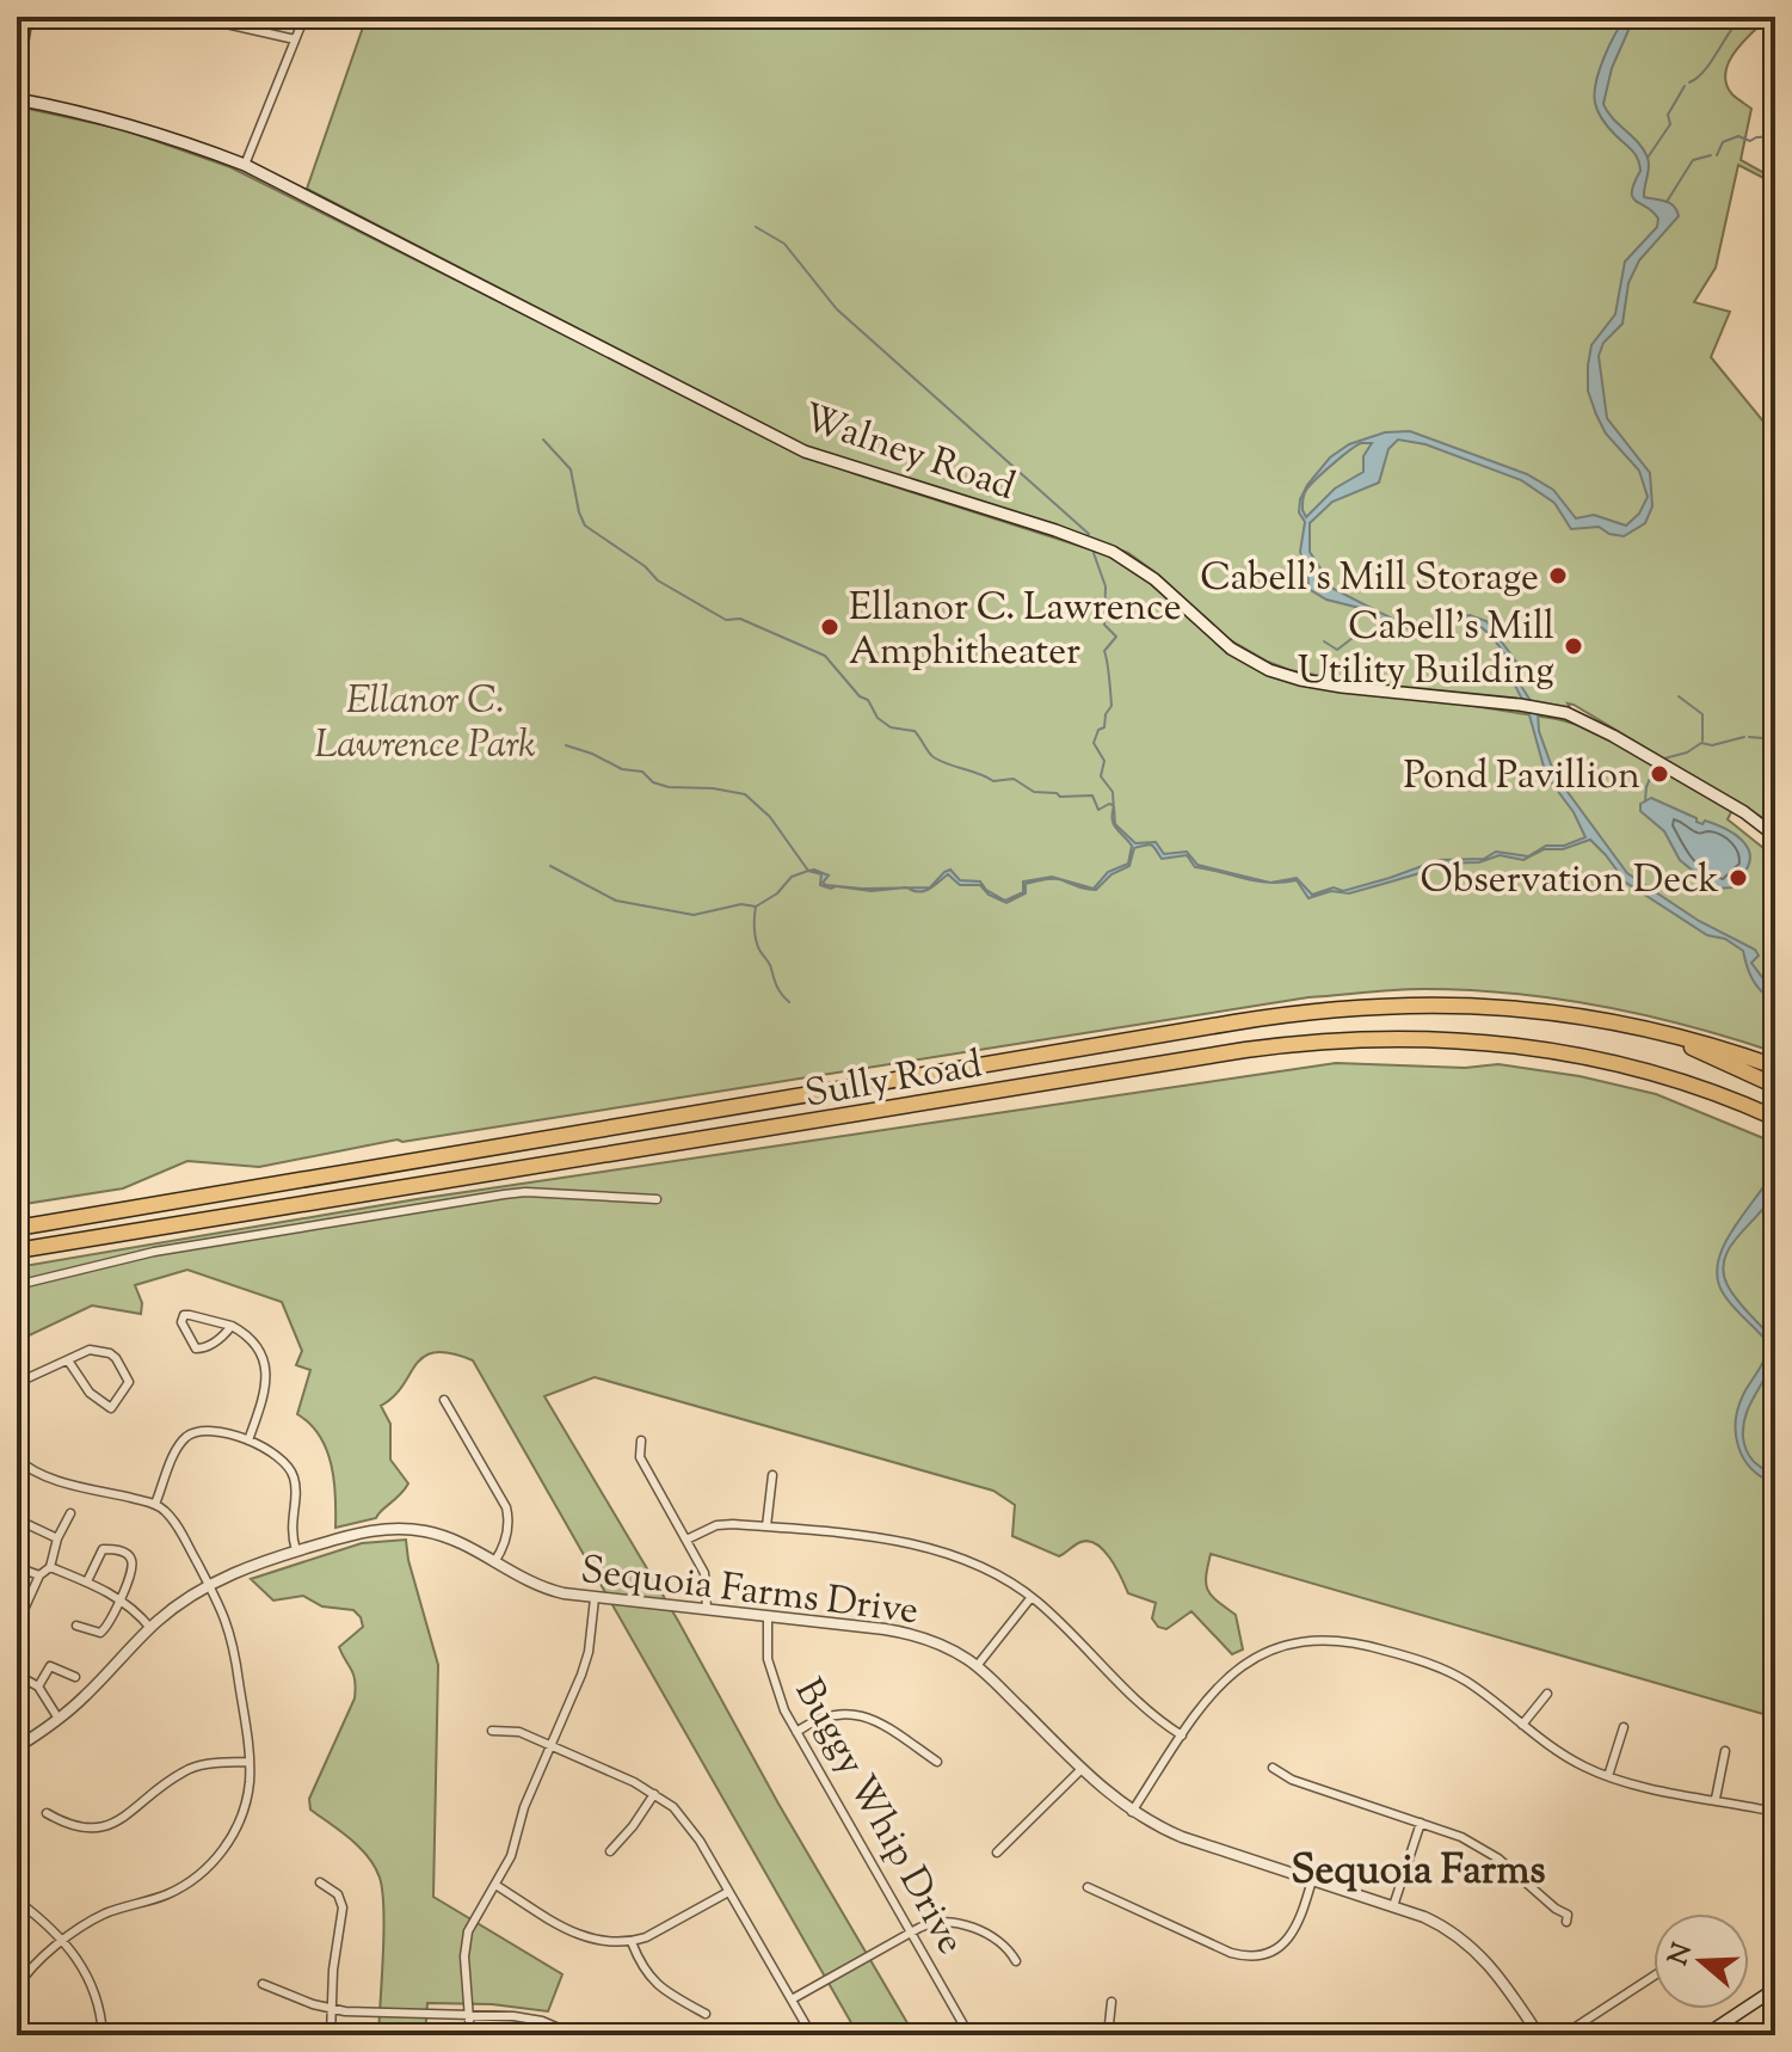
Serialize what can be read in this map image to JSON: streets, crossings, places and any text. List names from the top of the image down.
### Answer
{
  "streets": {
    "highway": ["Sully Road"],
    "main road": ["Walney Road"],
    "street": ["Sequoia Farms Drive", "Buggy Whip Drive"]
  },
  "crossings": [
    ["Sequoia Farms Drive", "Buggy Whip Drive"]
  ],
  "districts": ["Sequoia Farms"],
  "parks": ["Ellanor C. Lawrence Park"],
  "places": [
    "Cabell's Mill Storage",
    "Ellanor C. Lawrence Amphitheater",
    "Cabell's Mill Utility Building",
    "Pond Pavillion",
    "Observation Deck"
  ],
  "north": "left"
}
